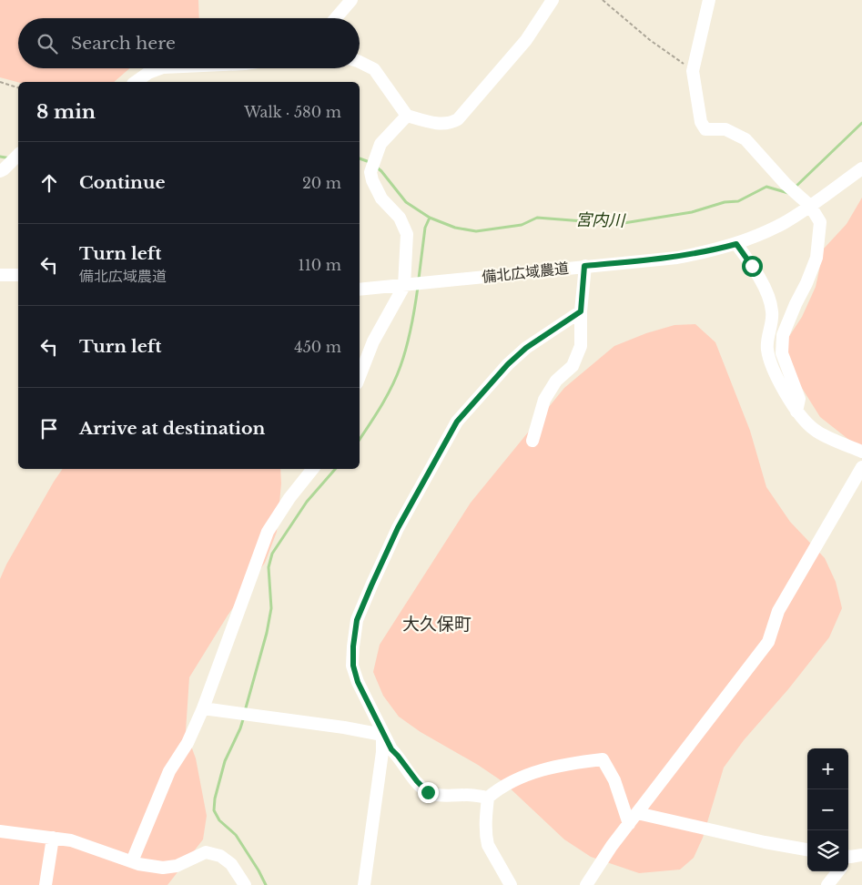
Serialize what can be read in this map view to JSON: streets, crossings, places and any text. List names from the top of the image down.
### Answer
{
  "streets": {
    "street": ["備北広域農道"]
  },
  "districts": ["大久保町"],
  "water": ["宮内川"],
  "page": {
    "search": "Search here",
    "heading": ["8 min", "Walk · 580 m"],
    "list": [
      ["Continue", "20 m"],
      ["Turn left", "備北広域農道", "110 m"],
      ["Turn left", "450 m"],
      "Arrive at destination"
    ],
    "map_buttons": ["+", "−"]
  }
}
